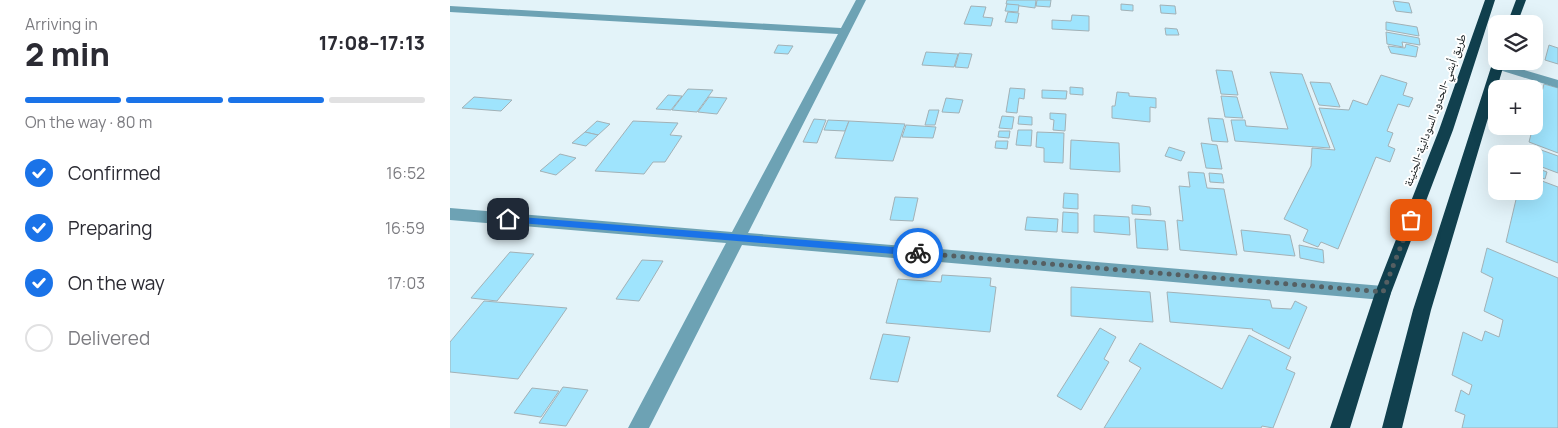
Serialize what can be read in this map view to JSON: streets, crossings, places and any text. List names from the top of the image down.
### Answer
{
  "streets": {
    "highway": ["طريق أبشي-الحدود السودانية-الجنينة"]
  },
  "page": {
    "heading": ["2 min", "Arriving in", "17:08–17:13"],
    "map_buttons": ["+", "−"],
    "bar": "On the way · 80 m",
    "list": [
      ["Confirmed", "16:52"],
      ["Preparing", "16:59"],
      ["On the way", "17:03"],
      "Delivered"
    ]
  }
}
